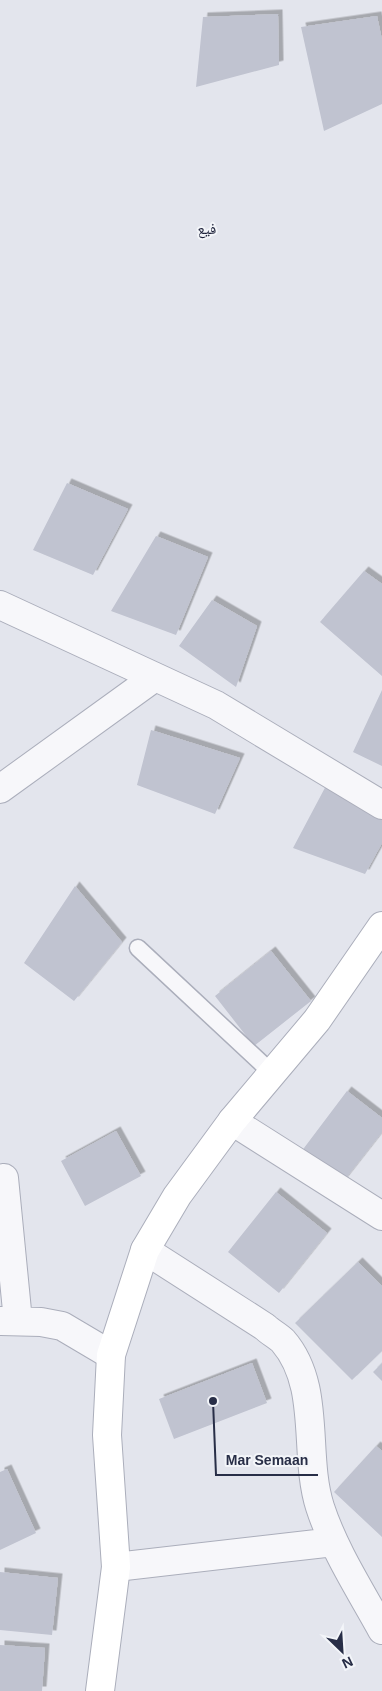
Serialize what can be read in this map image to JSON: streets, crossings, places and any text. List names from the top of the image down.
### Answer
{
  "districts": ["فيع"],
  "places": ["Mar Semaan"],
  "north": "bottom right"
}
